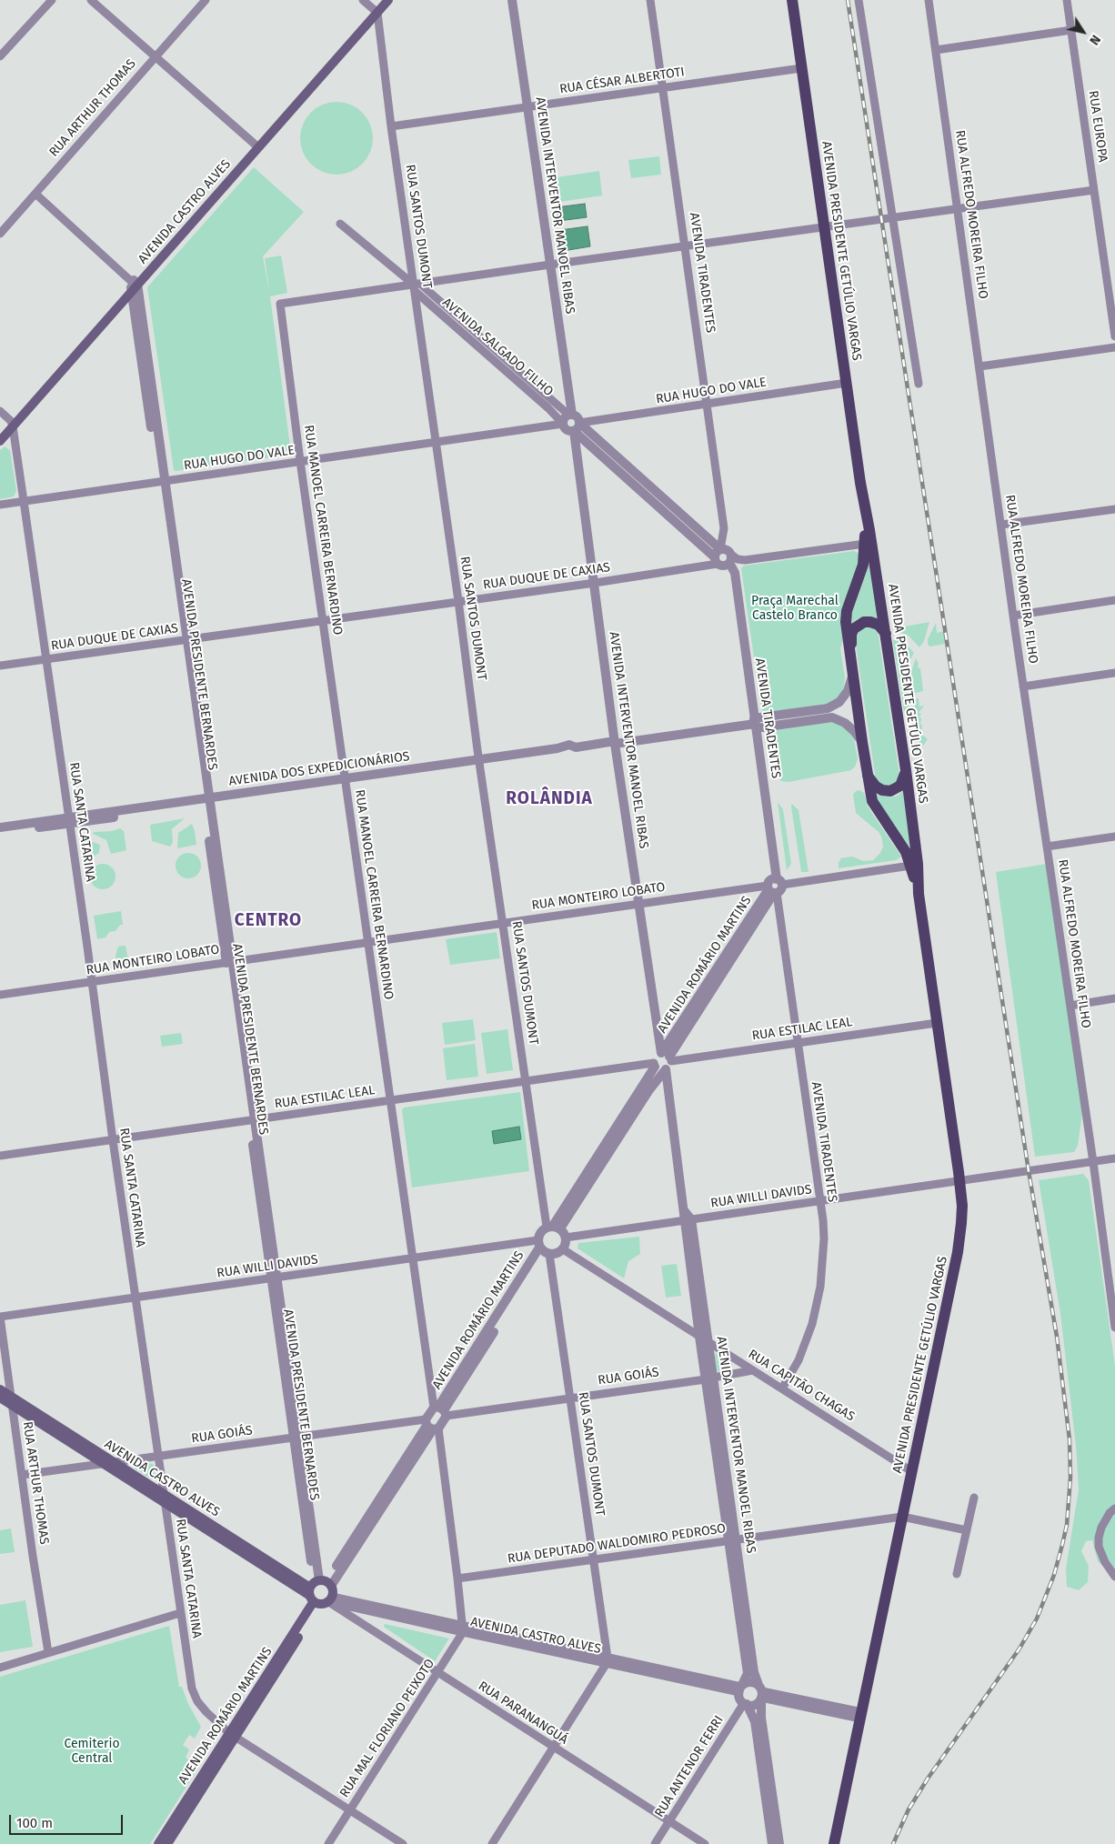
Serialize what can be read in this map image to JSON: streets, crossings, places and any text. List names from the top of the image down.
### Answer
{
  "streets": {
    "main road": ["AVENIDA CASTRO ALVES", "AVENIDA PRESIDENTE GETÚLIO VARGAS", "AVENIDA ROMÁRIO MARTINS"],
    "street": [
      "RUA CÉSAR ALBERTOTI",
      "RUA ARTHUR THOMAS",
      "RUA EUROPA",
      "AVENIDA INTERVENTOR MANOEL RIBAS",
      "RUA ALFREDO MOREIRA FILHO",
      "RUA SANTOS DUMONT",
      "AVENIDA TIRADENTES",
      "AVENIDA SALGADO FILHO",
      "RUA HUGO DO VALE",
      "RUA MANOEL CARREIRA BERNARDINO",
      "RUA DUQUE DE CAXIAS",
      "AVENIDA PRESIDENTE BERNARDES",
      "AVENIDA DOS EXPEDICIONÁRIOS",
      "RUA SANTA CATARINA",
      "RUA MONTEIRO LOBATO",
      "RUA ESTILAC LEAL",
      "RUA WILLI DAVIDS",
      "RUA GOIÁS",
      "RUA CAPITÃO CHAGAS",
      "RUA DEPUTADO WALDOMIRO PEDROSO",
      "RUA PARANANGUÁ",
      "RUA MAL FLORIANO PEIXOTO",
      "RUA ANTENOR FERRI"
    ]
  },
  "crossings": [
    ["RUA CÉSAR ALBERTOTI", "AVENIDA INTERVENTOR MANOEL RIBAS"],
    ["RUA CÉSAR ALBERTOTI", "RUA SANTOS DUMONT"],
    ["RUA CÉSAR ALBERTOTI", "AVENIDA PRESIDENTE GETÚLIO VARGAS"],
    ["RUA CÉSAR ALBERTOTI", "AVENIDA TIRADENTES"],
    ["RUA ARTHUR THOMAS", "AVENIDA CASTRO ALVES"],
    ["RUA ARTHUR THOMAS", "RUA WILLI DAVIDS"],
    ["RUA ARTHUR THOMAS", "RUA GOIÁS"],
    ["AVENIDA INTERVENTOR MANOEL RIBAS", "AVENIDA CASTRO ALVES"],
    ["AVENIDA INTERVENTOR MANOEL RIBAS", "AVENIDA SALGADO FILHO"],
    ["AVENIDA INTERVENTOR MANOEL RIBAS", "RUA HUGO DO VALE"],
    ["AVENIDA INTERVENTOR MANOEL RIBAS", "RUA DUQUE DE CAXIAS"],
    ["AVENIDA INTERVENTOR MANOEL RIBAS", "AVENIDA DOS EXPEDICIONÁRIOS"],
    ["AVENIDA INTERVENTOR MANOEL RIBAS", "RUA MONTEIRO LOBATO"],
    ["AVENIDA INTERVENTOR MANOEL RIBAS", "AVENIDA ROMÁRIO MARTINS"],
    ["AVENIDA INTERVENTOR MANOEL RIBAS", "RUA ESTILAC LEAL"],
    ["AVENIDA INTERVENTOR MANOEL RIBAS", "RUA WILLI DAVIDS"],
    ["AVENIDA INTERVENTOR MANOEL RIBAS", "RUA GOIÁS"],
    ["AVENIDA INTERVENTOR MANOEL RIBAS", "RUA CAPITÃO CHAGAS"],
    ["AVENIDA INTERVENTOR MANOEL RIBAS", "RUA DEPUTADO WALDOMIRO PEDROSO"],
    ["AVENIDA INTERVENTOR MANOEL RIBAS", "RUA ANTENOR FERRI"],
    ["AVENIDA CASTRO ALVES", "RUA SANTOS DUMONT"],
    ["AVENIDA CASTRO ALVES", "AVENIDA PRESIDENTE BERNARDES"],
    ["AVENIDA CASTRO ALVES", "RUA SANTA CATARINA"],
    ["AVENIDA CASTRO ALVES", "AVENIDA ROMÁRIO MARTINS"],
    ["AVENIDA CASTRO ALVES", "RUA GOIÁS"],
    ["AVENIDA CASTRO ALVES", "RUA PARANANGUÁ"],
    ["AVENIDA CASTRO ALVES", "RUA MAL FLORIANO PEIXOTO"],
    ["AVENIDA CASTRO ALVES", "RUA ANTENOR FERRI"],
    ["RUA ALFREDO MOREIRA FILHO", "RUA WILLI DAVIDS"],
    ["RUA SANTOS DUMONT", "AVENIDA SALGADO FILHO"],
    ["RUA SANTOS DUMONT", "RUA HUGO DO VALE"],
    ["RUA SANTOS DUMONT", "RUA MANOEL CARREIRA BERNARDINO"],
    ["RUA SANTOS DUMONT", "RUA DUQUE DE CAXIAS"],
    ["RUA SANTOS DUMONT", "AVENIDA DOS EXPEDICIONÁRIOS"],
    ["RUA SANTOS DUMONT", "RUA MONTEIRO LOBATO"],
    ["RUA SANTOS DUMONT", "AVENIDA ROMÁRIO MARTINS"],
    ["RUA SANTOS DUMONT", "RUA ESTILAC LEAL"],
    ["RUA SANTOS DUMONT", "RUA WILLI DAVIDS"],
    ["RUA SANTOS DUMONT", "RUA GOIÁS"],
    ["RUA SANTOS DUMONT", "RUA CAPITÃO CHAGAS"],
    ["RUA SANTOS DUMONT", "RUA DEPUTADO WALDOMIRO PEDROSO"],
    ["AVENIDA PRESIDENTE GETÚLIO VARGAS", "RUA HUGO DO VALE"],
    ["AVENIDA PRESIDENTE GETÚLIO VARGAS", "AVENIDA DOS EXPEDICIONÁRIOS"],
    ["AVENIDA PRESIDENTE GETÚLIO VARGAS", "RUA MONTEIRO LOBATO"],
    ["AVENIDA PRESIDENTE GETÚLIO VARGAS", "RUA ESTILAC LEAL"],
    ["AVENIDA PRESIDENTE GETÚLIO VARGAS", "RUA WILLI DAVIDS"],
    ["AVENIDA PRESIDENTE GETÚLIO VARGAS", "RUA CAPITÃO CHAGAS"],
    ["AVENIDA PRESIDENTE GETÚLIO VARGAS", "RUA DEPUTADO WALDOMIRO PEDROSO"],
    ["AVENIDA TIRADENTES", "RUA HUGO DO VALE"],
    ["AVENIDA TIRADENTES", "RUA DUQUE DE CAXIAS"],
    ["AVENIDA TIRADENTES", "AVENIDA DOS EXPEDICIONÁRIOS"],
    ["AVENIDA TIRADENTES", "RUA MONTEIRO LOBATO"],
    ["AVENIDA TIRADENTES", "AVENIDA ROMÁRIO MARTINS"],
    ["AVENIDA TIRADENTES", "RUA ESTILAC LEAL"],
    ["AVENIDA TIRADENTES", "RUA WILLI DAVIDS"],
    ["AVENIDA TIRADENTES", "RUA CAPITÃO CHAGAS"],
    ["AVENIDA SALGADO FILHO", "RUA HUGO DO VALE"],
    ["AVENIDA SALGADO FILHO", "RUA MANOEL CARREIRA BERNARDINO"],
    ["RUA HUGO DO VALE", "RUA MANOEL CARREIRA BERNARDINO"],
    ["RUA HUGO DO VALE", "AVENIDA PRESIDENTE BERNARDES"],
    ["RUA HUGO DO VALE", "RUA SANTA CATARINA"],
    ["RUA MANOEL CARREIRA BERNARDINO", "RUA DUQUE DE CAXIAS"],
    ["RUA MANOEL CARREIRA BERNARDINO", "AVENIDA DOS EXPEDICIONÁRIOS"],
    ["RUA MANOEL CARREIRA BERNARDINO", "RUA MONTEIRO LOBATO"],
    ["RUA MANOEL CARREIRA BERNARDINO", "AVENIDA ROMÁRIO MARTINS"],
    ["RUA MANOEL CARREIRA BERNARDINO", "RUA ESTILAC LEAL"],
    ["RUA MANOEL CARREIRA BERNARDINO", "RUA WILLI DAVIDS"],
    ["RUA MANOEL CARREIRA BERNARDINO", "RUA GOIÁS"],
    ["RUA DUQUE DE CAXIAS", "AVENIDA PRESIDENTE BERNARDES"],
    ["RUA DUQUE DE CAXIAS", "RUA SANTA CATARINA"],
    ["AVENIDA PRESIDENTE BERNARDES", "AVENIDA DOS EXPEDICIONÁRIOS"],
    ["AVENIDA PRESIDENTE BERNARDES", "RUA MONTEIRO LOBATO"],
    ["AVENIDA PRESIDENTE BERNARDES", "AVENIDA ROMÁRIO MARTINS"],
    ["AVENIDA PRESIDENTE BERNARDES", "RUA ESTILAC LEAL"],
    ["AVENIDA PRESIDENTE BERNARDES", "RUA WILLI DAVIDS"],
    ["AVENIDA PRESIDENTE BERNARDES", "RUA GOIÁS"],
    ["AVENIDA PRESIDENTE BERNARDES", "RUA PARANANGUÁ"],
    ["AVENIDA DOS EXPEDICIONÁRIOS", "RUA SANTA CATARINA"],
    ["RUA SANTA CATARINA", "RUA MONTEIRO LOBATO"],
    ["RUA SANTA CATARINA", "AVENIDA ROMÁRIO MARTINS"],
    ["RUA SANTA CATARINA", "RUA ESTILAC LEAL"],
    ["RUA SANTA CATARINA", "RUA WILLI DAVIDS"],
    ["RUA SANTA CATARINA", "RUA GOIÁS"],
    ["RUA SANTA CATARINA", "RUA MAL FLORIANO PEIXOTO"],
    ["RUA MONTEIRO LOBATO", "AVENIDA ROMÁRIO MARTINS"],
    ["AVENIDA ROMÁRIO MARTINS", "RUA ESTILAC LEAL"],
    ["AVENIDA ROMÁRIO MARTINS", "RUA WILLI DAVIDS"],
    ["AVENIDA ROMÁRIO MARTINS", "RUA GOIÁS"],
    ["AVENIDA ROMÁRIO MARTINS", "RUA CAPITÃO CHAGAS"],
    ["AVENIDA ROMÁRIO MARTINS", "RUA PARANANGUÁ"],
    ["RUA WILLI DAVIDS", "RUA CAPITÃO CHAGAS"],
    ["RUA GOIÁS", "RUA CAPITÃO CHAGAS"],
    ["RUA PARANANGUÁ", "RUA MAL FLORIANO PEIXOTO"],
    ["RUA PARANANGUÁ", "RUA ANTENOR FERRI"]
  ],
  "districts": ["ROLÂNDIA", "CENTRO"],
  "parks": ["Praça Marechal Castelo Branco", "Cemiterio Central"],
  "scale_bar": "100 m",
  "north": "bottom right"
}
